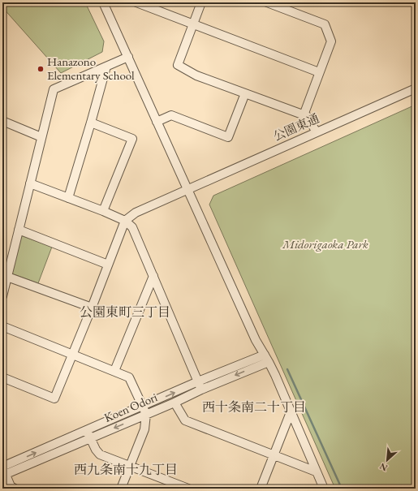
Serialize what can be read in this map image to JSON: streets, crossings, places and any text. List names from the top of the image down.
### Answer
{
  "streets": {
    "street": ["公園東通", "Koen Odori"]
  },
  "districts": ["公園東町三丁目", "西十条南二十丁目", "西九条南十九丁目"],
  "parks": ["Midorigaoka Park"],
  "places": ["Hanazono Elementary School"],
  "north": "bottom left"
}
